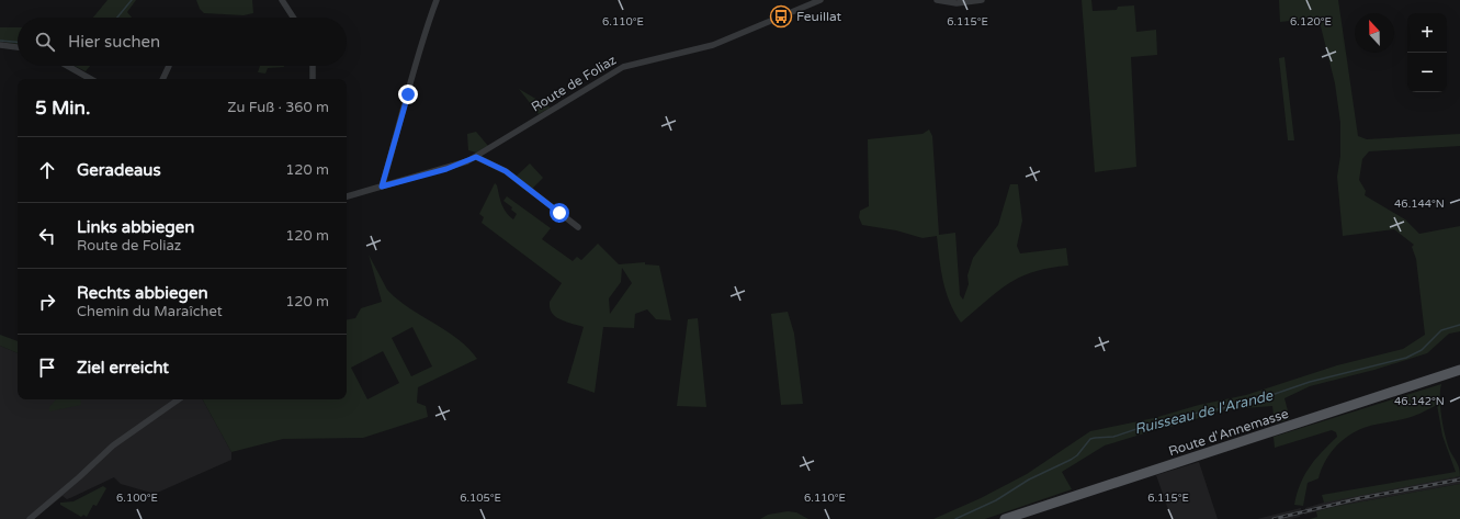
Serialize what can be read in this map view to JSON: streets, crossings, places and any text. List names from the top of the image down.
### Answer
{
  "streets": {
    "main road": ["Route d'Annemasse"],
    "street": ["Route de Foliaz"]
  },
  "water": ["Ruisseau de l'Arande"],
  "places": {
    "bus stop": ["Feuillat"]
  },
  "north": "top",
  "page": {
    "map_buttons": ["+", "−"],
    "search": "Hier suchen",
    "heading": ["5 Min.", "Zu Fuß · 360 m"],
    "list": [
      ["Geradeaus", "120 m"],
      ["Links abbiegen", "Route de Foliaz", "120 m"],
      ["Rechts abbiegen", "Chemin du Maraîchet", "120 m"],
      "Ziel erreicht"
    ]
  },
  "coordinates": [
    "6.110°E",
    "6.115°E",
    "6.120°E",
    "46.144°N",
    "46.142°N",
    "6.100°E",
    "6.105°E"
  ]
}
